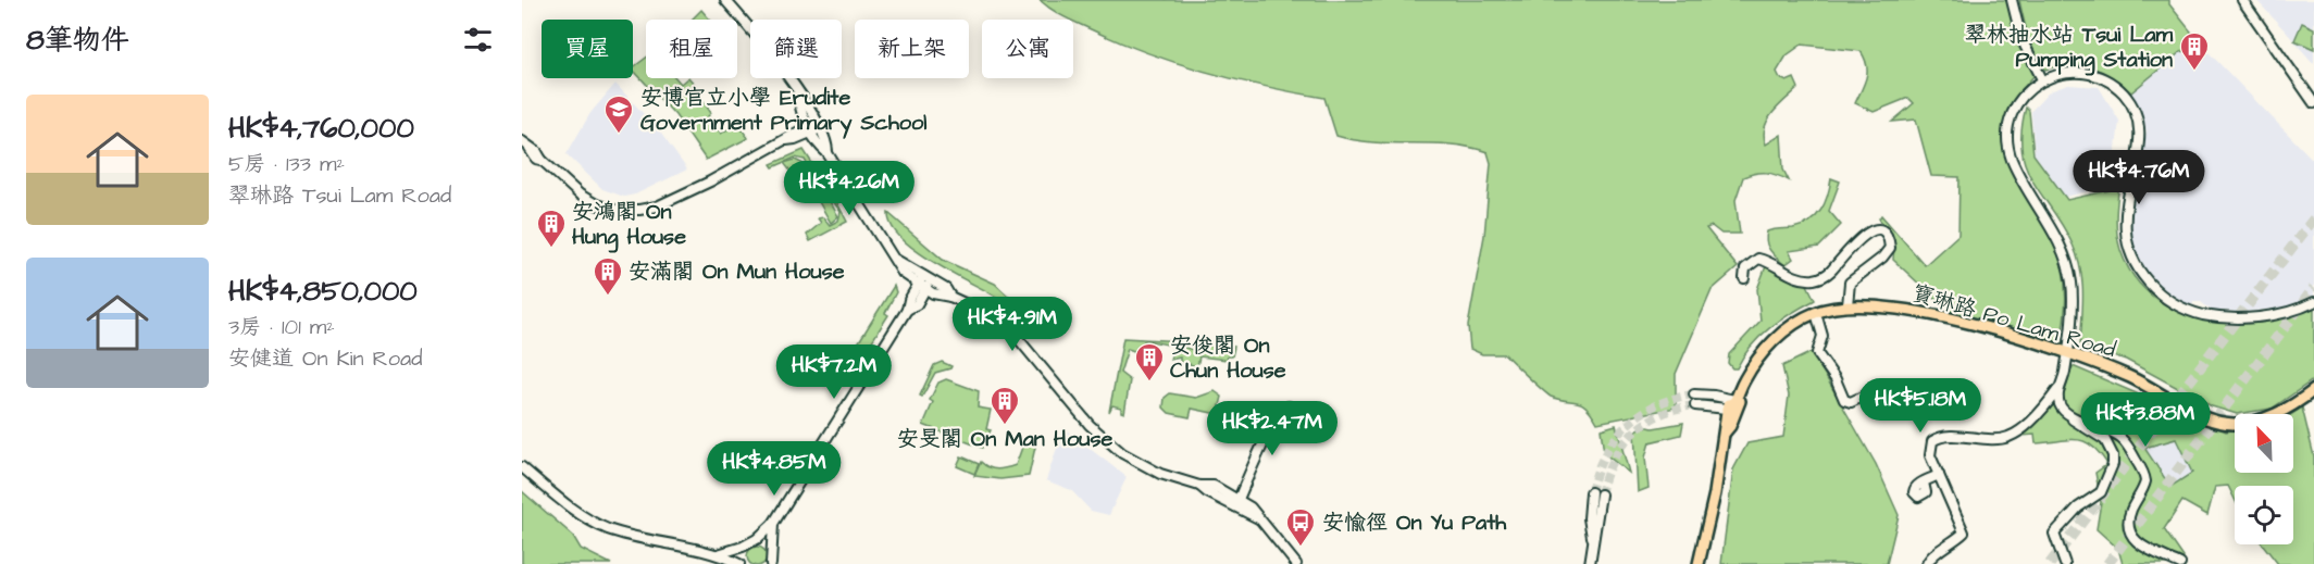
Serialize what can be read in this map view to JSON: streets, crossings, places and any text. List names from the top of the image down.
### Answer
{
  "streets": {
    "main road": ["寶琳路 Po Lam Road"]
  },
  "places": {
    "building": [
      "翠林抽水站 Tsui Lam Pumping Station",
      "安鴻閣 On Hung House",
      "安滿閣 On Mun House",
      "安俊閣 On Chun House",
      "安旻閣 On Man House"
    ],
    "school or university": ["安博官立小學 Erudite Government Primary School"],
    "bus stop": ["安愉徑 On Yu Path"]
  },
  "north": "top left",
  "page": {
    "heading": "8筆物件",
    "chip": [
      "買屋",
      "租屋",
      "篩選",
      "新上架",
      "公寓"
    ],
    "list": [
      {
        "name": "HK$4,760,000",
        "note": "5房 · 133 m² · 翠琳路 Tsui Lam Road"
      },
      {
        "name": "HK$4,850,000",
        "note": "3房 · 101 m² · 安健道 On Kin Road"
      }
    ],
    "price": [
      "HK$4.76M",
      "HK$4.26M",
      "HK$4.91M",
      "HK$7.2M",
      "HK$5.18M",
      "HK$3.88M",
      "HK$2.47M",
      "HK$4.85M"
    ]
  }
}
